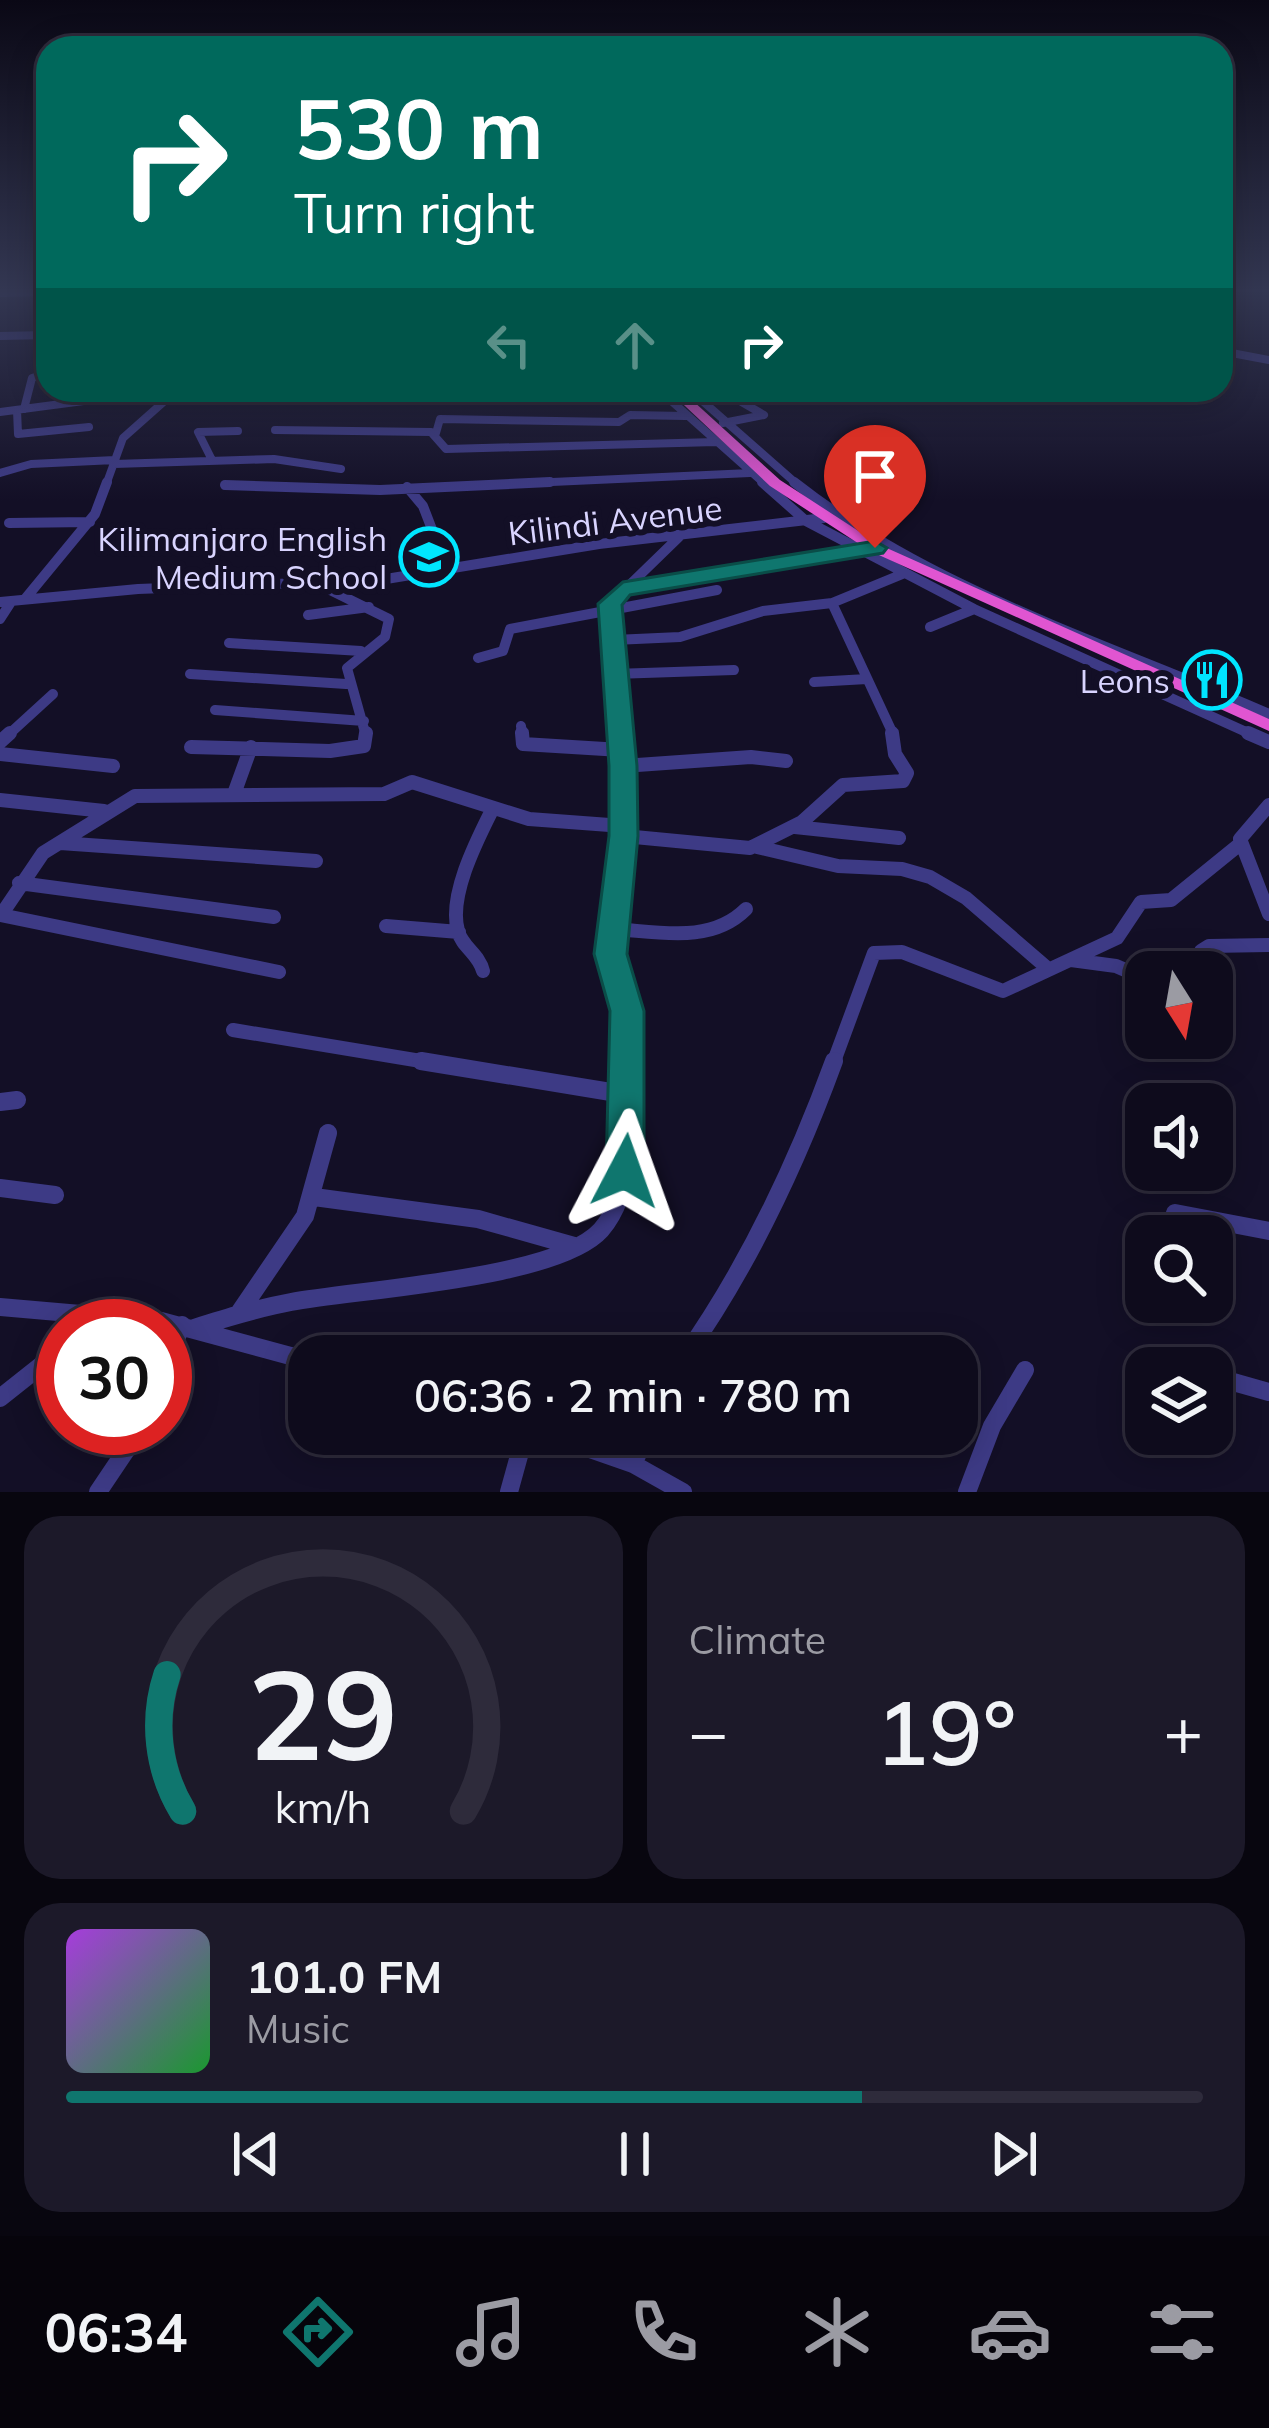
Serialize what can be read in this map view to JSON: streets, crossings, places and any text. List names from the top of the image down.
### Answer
{
  "streets": {
    "street": ["Kilindi Avenue"]
  },
  "places": {
    "school or university": ["Kilimanjaro English Medium School"],
    "restaurant": ["Leons"]
  },
  "north": "bottom",
  "page": {
    "turn": ["530 m", "Turn right"],
    "limit": "30",
    "trip": "06:36 · 2 min · 780 m",
    "tile": "Climate",
    "heat": ["−", "19°", "+"],
    "song": ["101.0 FM", "Music"],
    "tabs": "06:34",
    "gauge": ["29", "km/h"]
  }
}
